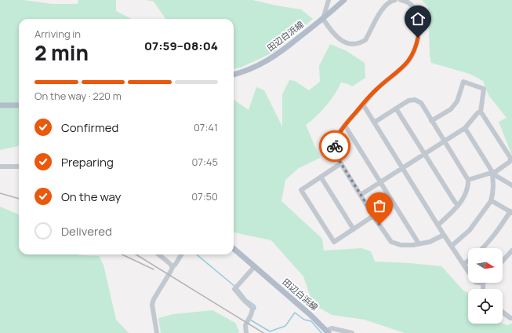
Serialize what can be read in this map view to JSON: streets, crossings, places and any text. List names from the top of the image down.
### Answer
{
  "streets": {
    "main road": ["田辺白浜線"]
  },
  "north": "right",
  "page": {
    "heading": ["2 min", "Arriving in", "07:59–08:04"],
    "bar": "On the way · 220 m",
    "list": [
      ["Confirmed", "07:41"],
      ["Preparing", "07:45"],
      ["On the way", "07:50"],
      "Delivered"
    ]
  }
}
